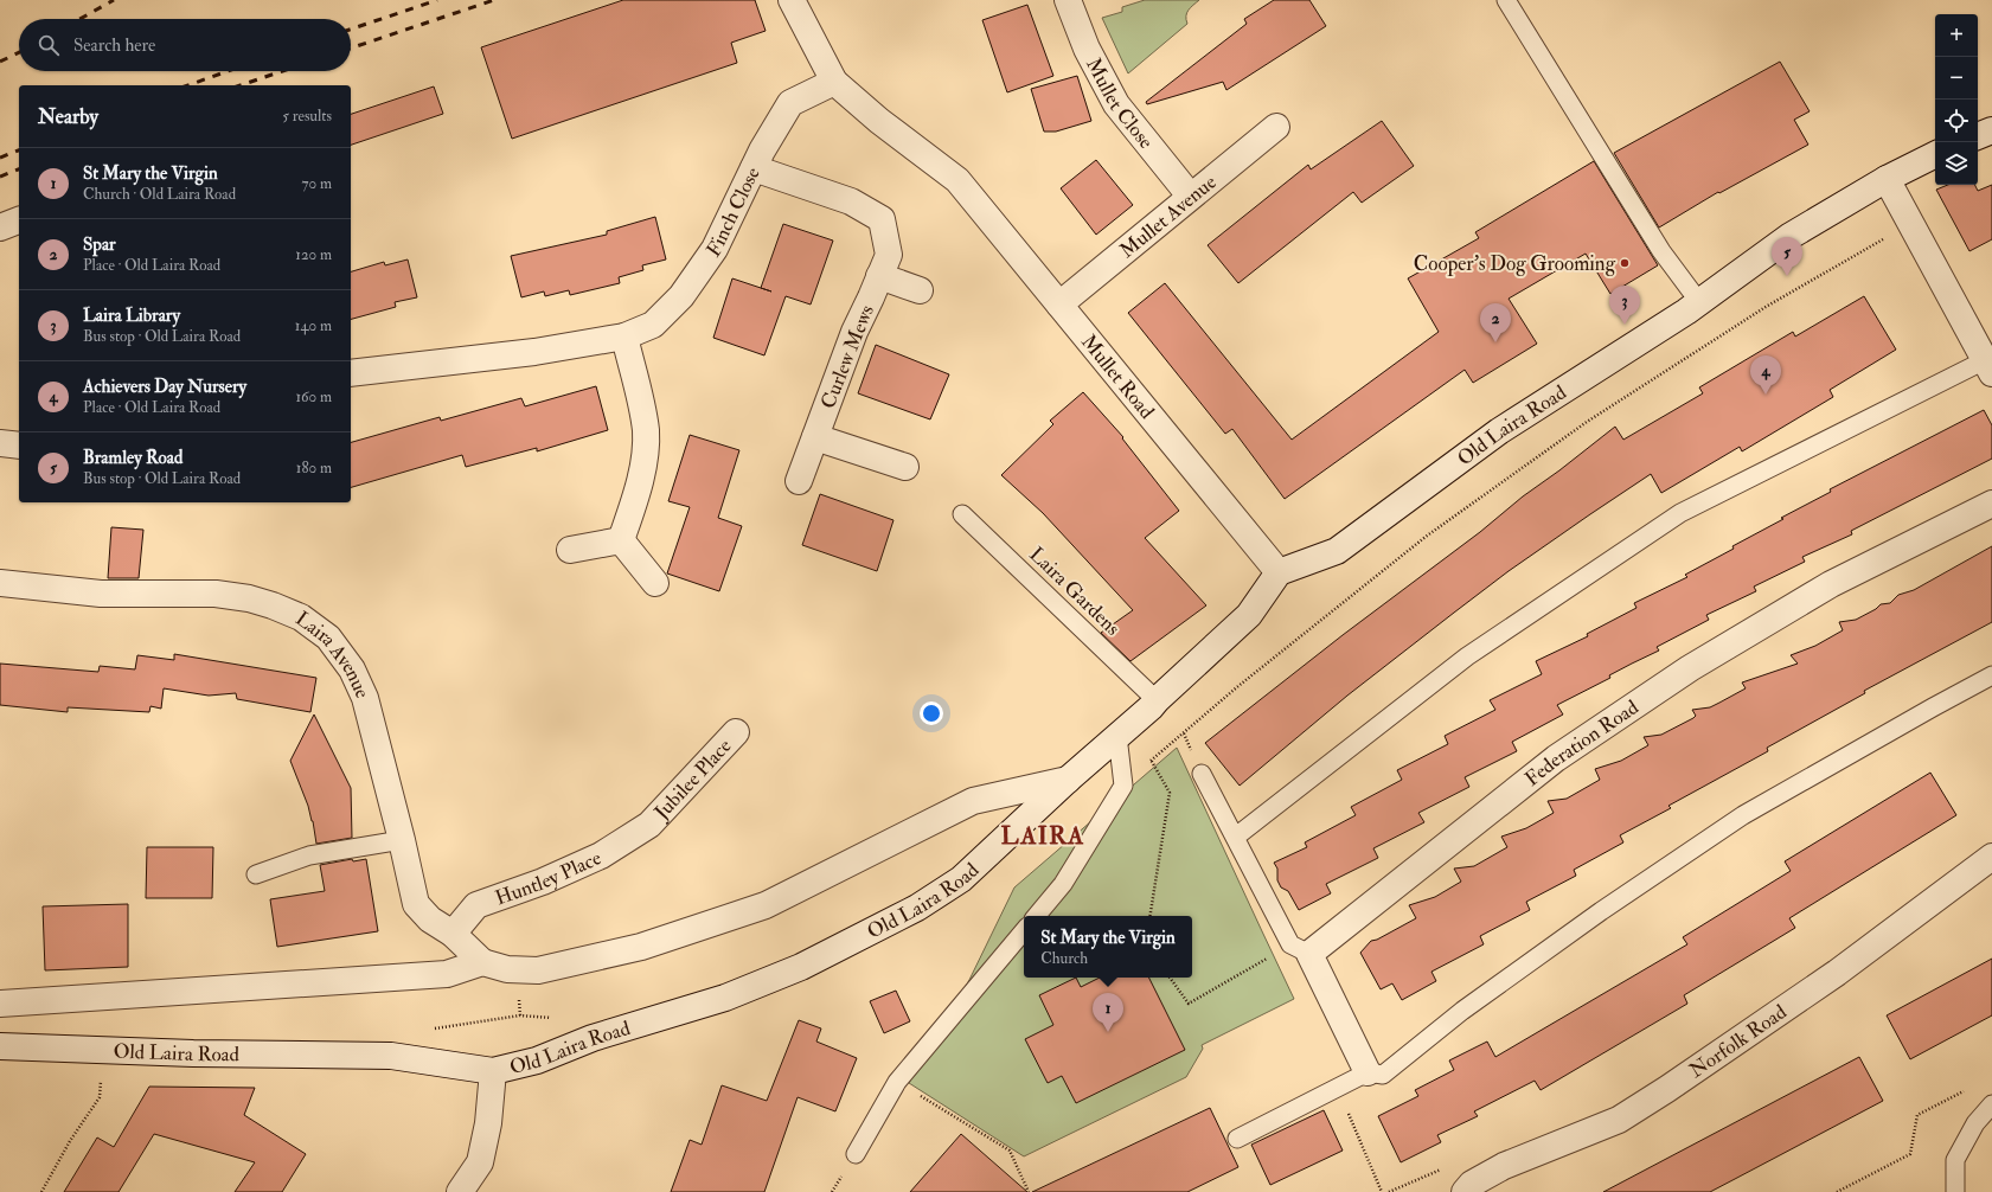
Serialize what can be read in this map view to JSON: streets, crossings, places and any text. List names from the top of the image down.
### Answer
{
  "streets": {
    "street": [
      "Mullet Close",
      "Finch Close",
      "Mullet Avenue",
      "Curlew Mews",
      "Mullet Road",
      "Old Laira Road",
      "Laira Avenue",
      "Federation Road",
      "Jubilee Place",
      "Huntley Place",
      "Norfolk Road"
    ],
    "lane": ["Laira Gardens"]
  },
  "crossings": [
    ["Mullet Close", "Mullet Avenue"],
    ["Finch Close", "Curlew Mews"],
    ["Finch Close", "Mullet Road"],
    ["Mullet Avenue", "Mullet Road"],
    ["Mullet Road", "Old Laira Road"],
    ["Old Laira Road", "Laira Gardens"],
    ["Old Laira Road", "Laira Avenue"],
    ["Laira Avenue", "Huntley Place"],
    ["Jubilee Place", "Huntley Place"]
  ],
  "districts": ["LAIRA"],
  "places": ["Cooper's Dog Grooming"],
  "page": {
    "map_buttons": ["+", "−"],
    "search": "Search here",
    "heading": ["Nearby", "5 results"],
    "list": [
      {
        "mark": "1",
        "name": "St Mary the Virgin",
        "note": "Church · Old Laira Road",
        "value": "70 m"
      },
      {
        "mark": "2",
        "name": "Spar",
        "note": "Place · Old Laira Road",
        "value": "120 m"
      },
      {
        "mark": "3",
        "name": "Laira Library",
        "note": "Bus stop · Old Laira Road",
        "value": "140 m"
      },
      {
        "mark": "4",
        "name": "Achievers Day Nursery",
        "note": "Place · Old Laira Road",
        "value": "160 m"
      },
      {
        "mark": "5",
        "name": "Bramley Road",
        "note": "Bus stop · Old Laira Road",
        "value": "180 m"
      }
    ],
    "pins": [
      "5",
      "3",
      "2",
      "4",
      "1"
    ],
    "popup": ["St Mary the Virgin", "Church"]
  }
}
